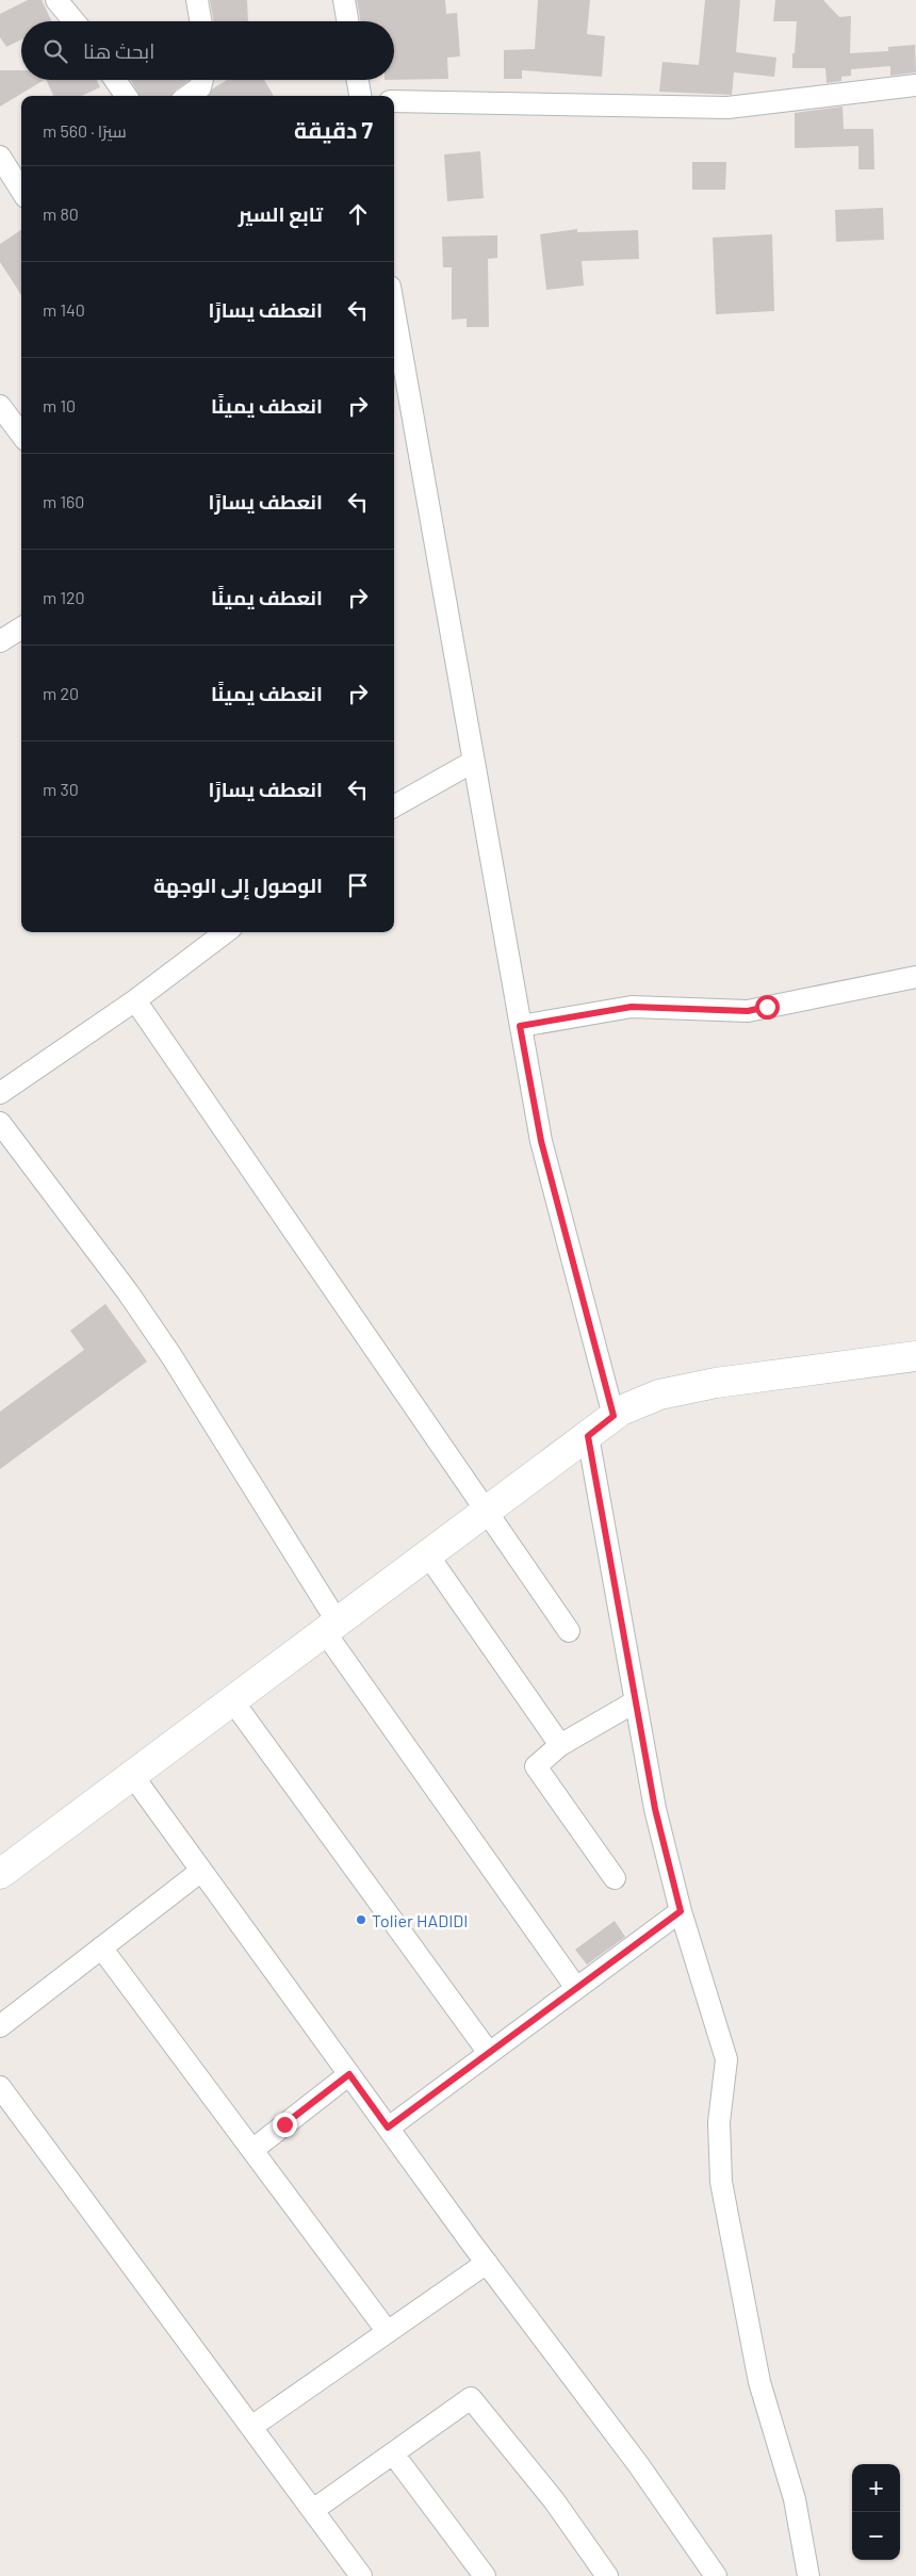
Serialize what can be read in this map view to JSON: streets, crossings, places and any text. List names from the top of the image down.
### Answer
{
  "places": ["Tolier HADIDI"],
  "page": {
    "search": "ابحث هنا",
    "heading": ["7 دقيقة", "سيرًا · 560 m"],
    "list": [
      ["تابع السير", "80 m"],
      ["انعطف يسارًا", "140 m"],
      ["انعطف يمينًا", "10 m"],
      ["انعطف يسارًا", "160 m"],
      ["انعطف يمينًا", "120 m"],
      ["انعطف يمينًا", "20 m"],
      ["انعطف يسارًا", "30 m"],
      "الوصول إلى الوجهة"
    ],
    "map_buttons": ["+", "−"]
  }
}
